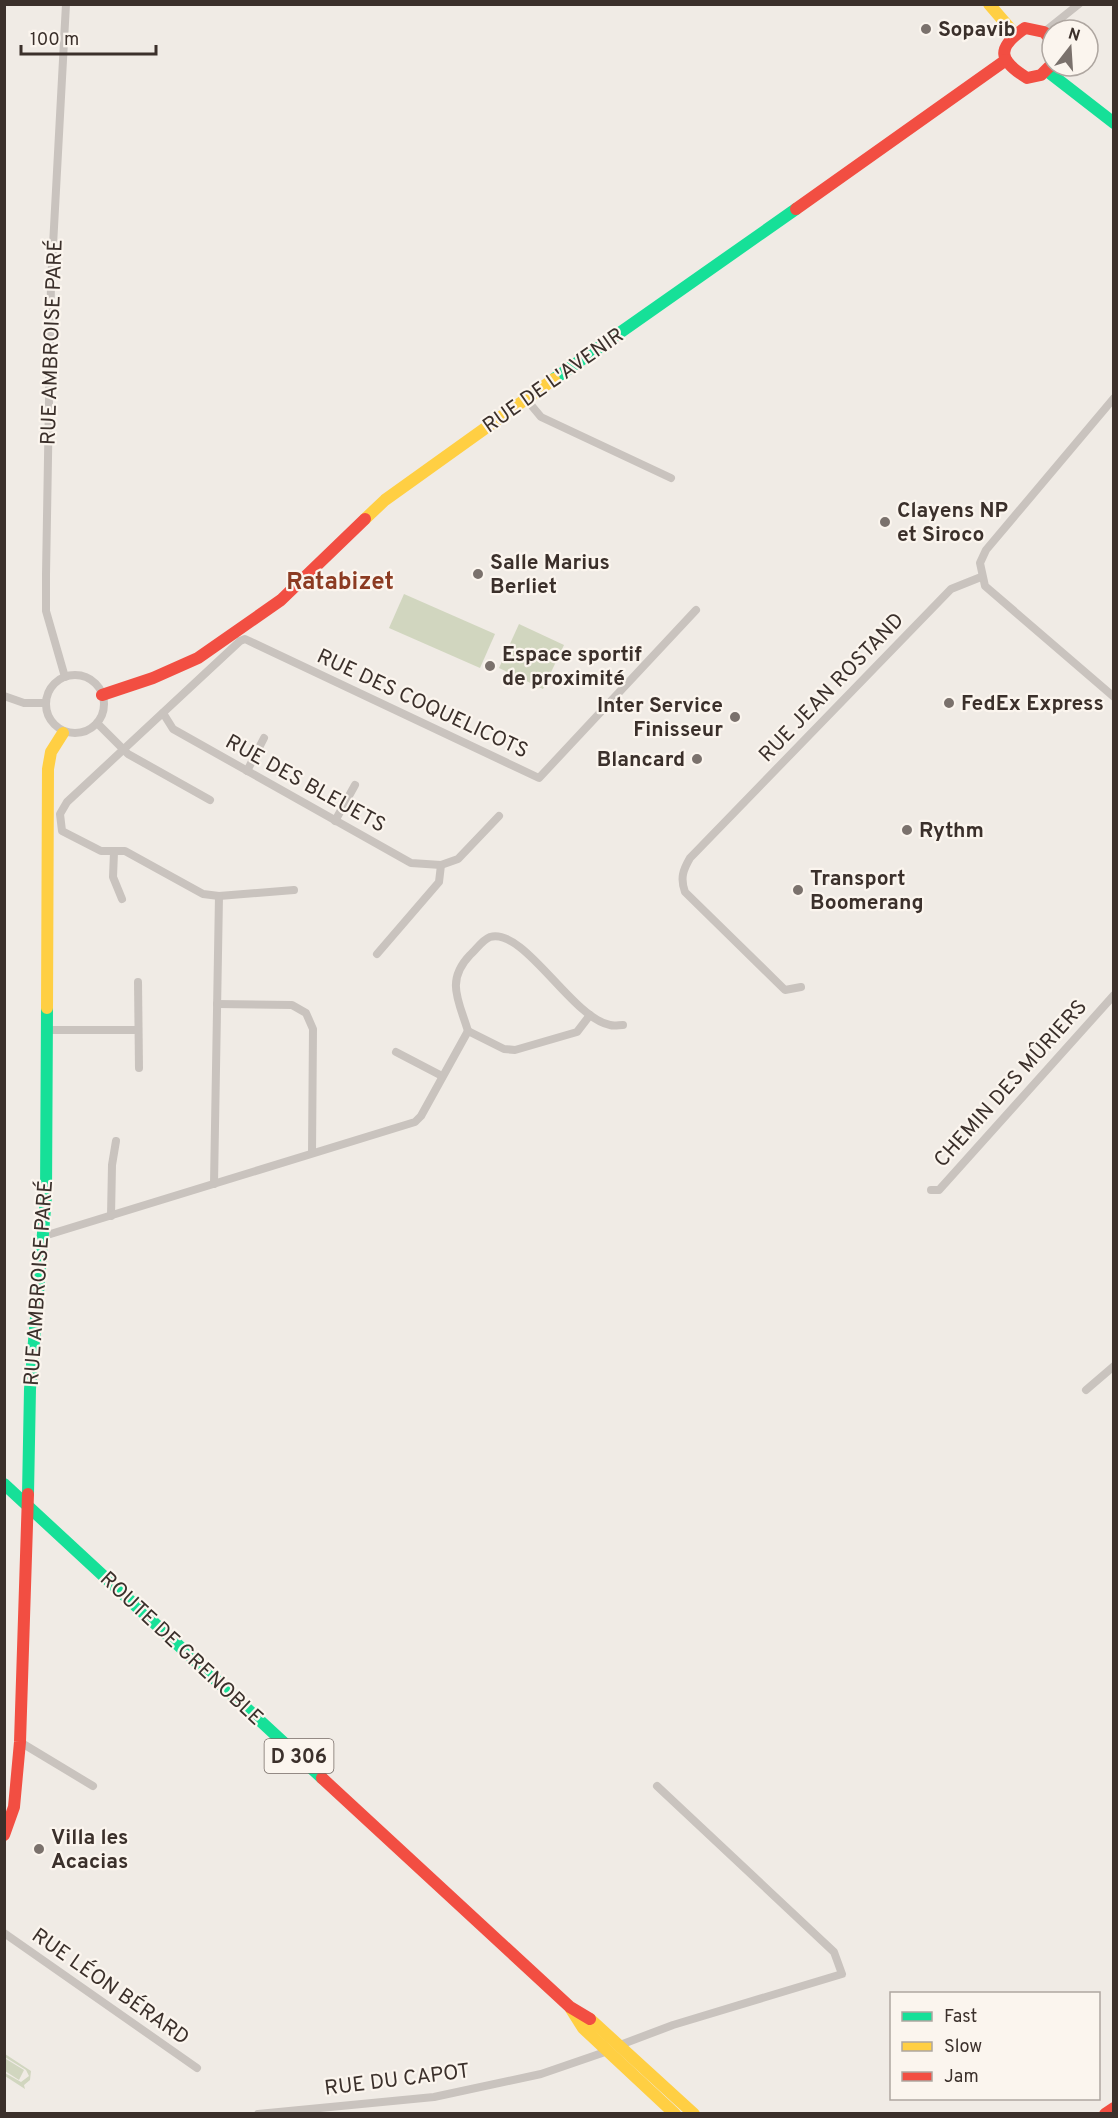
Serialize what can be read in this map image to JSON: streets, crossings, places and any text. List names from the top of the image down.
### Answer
{
  "streets": {
    "street": [
      "RUE AMBROISE PARÉ",
      "RUE DE L'AVENIR",
      "RUE JEAN ROSTAND",
      "RUE DES COQUELICOTS",
      "RUE DES BLEUETS",
      "CHEMIN DES MÛRIERS",
      "ROUTE DE GRENOBLE",
      "D 306",
      "RUE LÉON BÉRARD",
      "RUE DU CAPOT"
    ]
  },
  "crossings": [
    ["RUE AMBROISE PARÉ", "RUE DE L'AVENIR"],
    ["RUE AMBROISE PARÉ", "ROUTE DE GRENOBLE"],
    ["RUE DES COQUELICOTS", "RUE DES BLEUETS"],
    ["ROUTE DE GRENOBLE", "RUE DU CAPOT"]
  ],
  "districts": ["Ratabizet"],
  "places": [
    "Sopavib",
    "Clayens NP et Siroco",
    "Salle Marius Berliet",
    "Espace sportif de proximité",
    "FedEx Express",
    "Inter Service Finisseur",
    "Blancard",
    "Rythm",
    "Transport Boomerang",
    "Villa les Acacias"
  ],
  "legend": ["Fast", "Slow", "Jam"],
  "scale_bar": "100 m",
  "north": "top"
}
